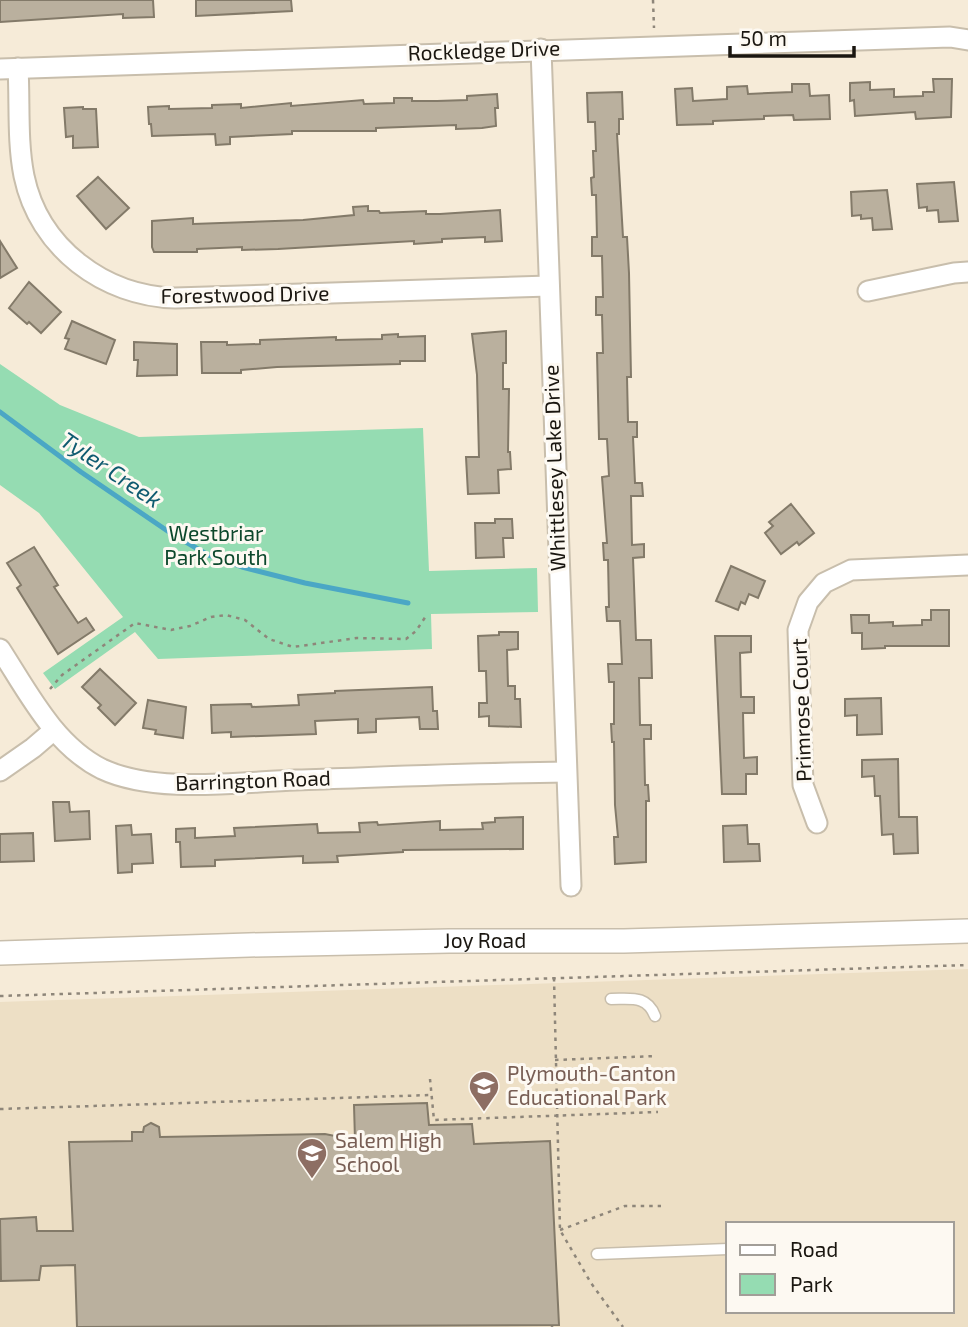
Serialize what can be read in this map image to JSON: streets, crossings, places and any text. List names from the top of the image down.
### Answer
{
  "streets": {
    "street": [
      "Rockledge Drive",
      "Forestwood Drive",
      "Whittlesey Lake Drive",
      "Primrose Court",
      "Barrington Road",
      "Joy Road"
    ]
  },
  "crossings": [
    ["Rockledge Drive", "Forestwood Drive"],
    ["Rockledge Drive", "Whittlesey Lake Drive"],
    ["Forestwood Drive", "Whittlesey Lake Drive"],
    ["Whittlesey Lake Drive", "Barrington Road"]
  ],
  "water": ["Tyler Creek"],
  "parks": ["Westbriar Park South"],
  "places": {
    "school or university": ["Plymouth-Canton Educational Park", "Salem High School"]
  },
  "legend": ["Road", "Park"],
  "scale_bar": "50 m"
}
